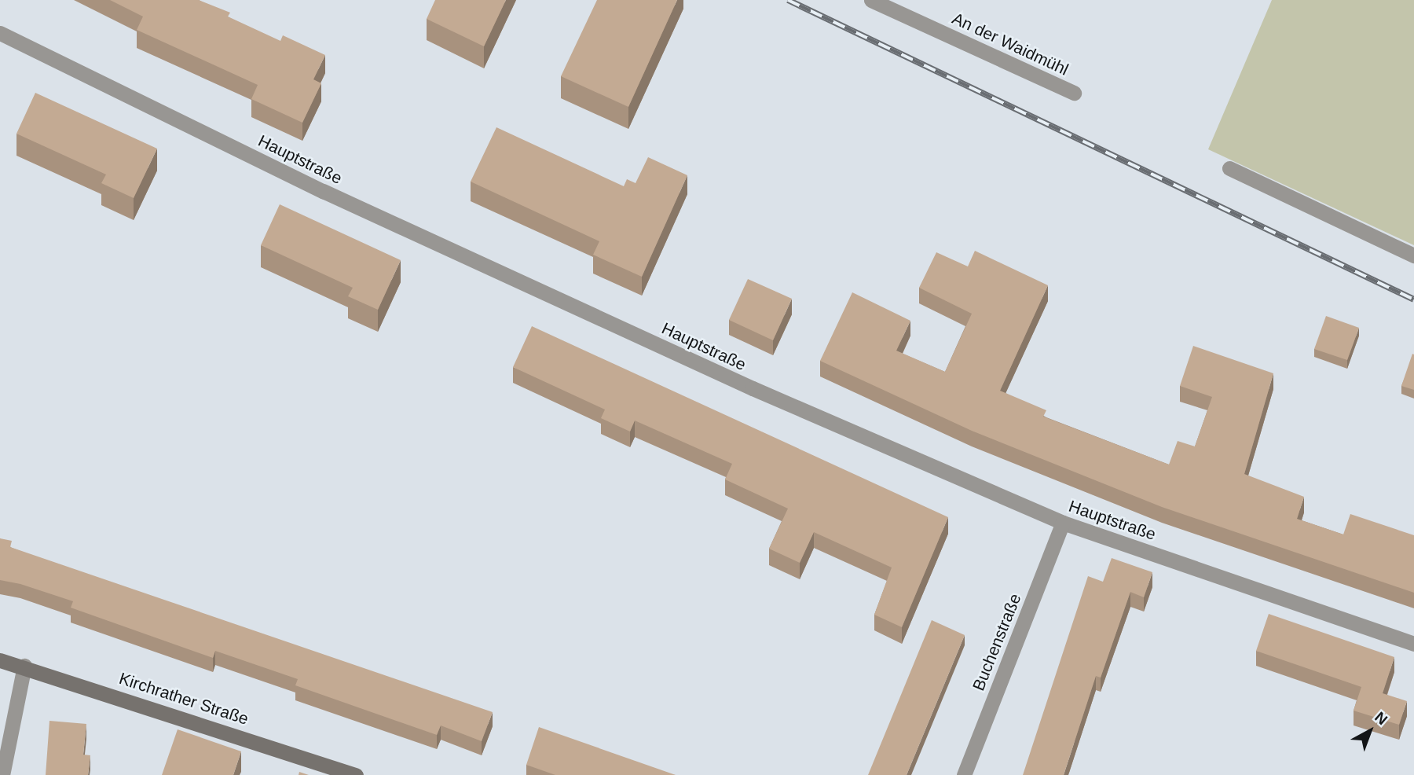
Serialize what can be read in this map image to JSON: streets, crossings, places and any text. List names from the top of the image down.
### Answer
{
  "streets": {
    "main road": ["Kirchrather Straße"],
    "street": ["An der Waidmühl", "Hauptstraße", "Buchenstraße"]
  },
  "crossings": [
    ["Hauptstraße", "Buchenstraße"]
  ],
  "north": "top right"
}
